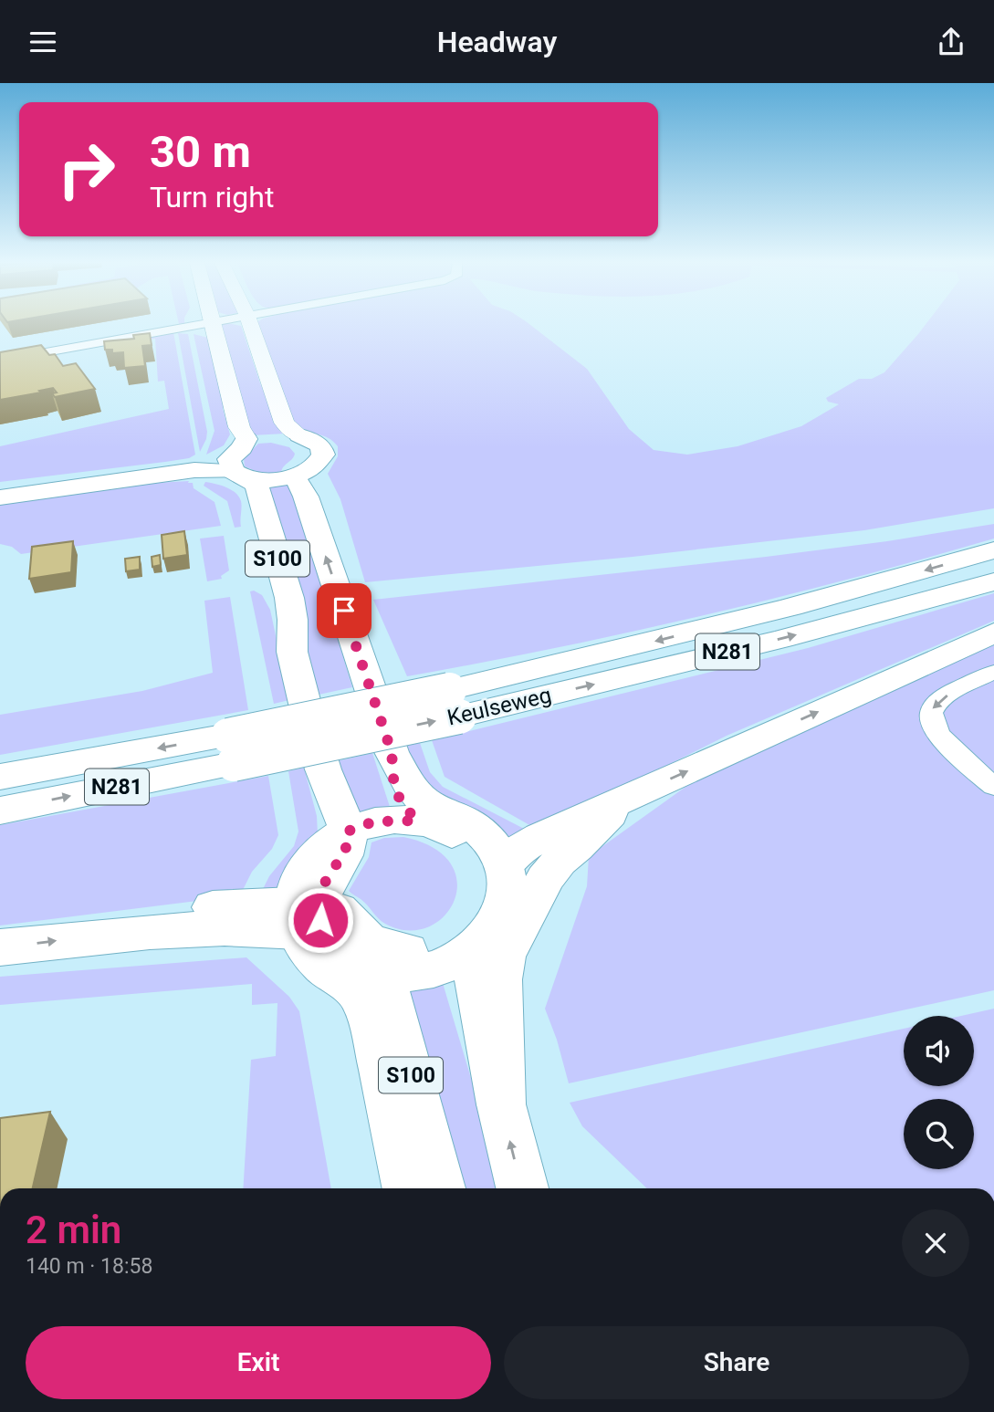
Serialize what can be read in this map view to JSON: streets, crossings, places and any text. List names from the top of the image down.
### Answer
{
  "streets": {
    "main road": ["S100", "N281", "Keulseweg"]
  },
  "page": {
    "header": "Headway",
    "turn": ["30 m", "Turn right"],
    "heading": ["2 min", "140 m · 18:58"],
    "buttons": ["Exit", "Share"]
  }
}
